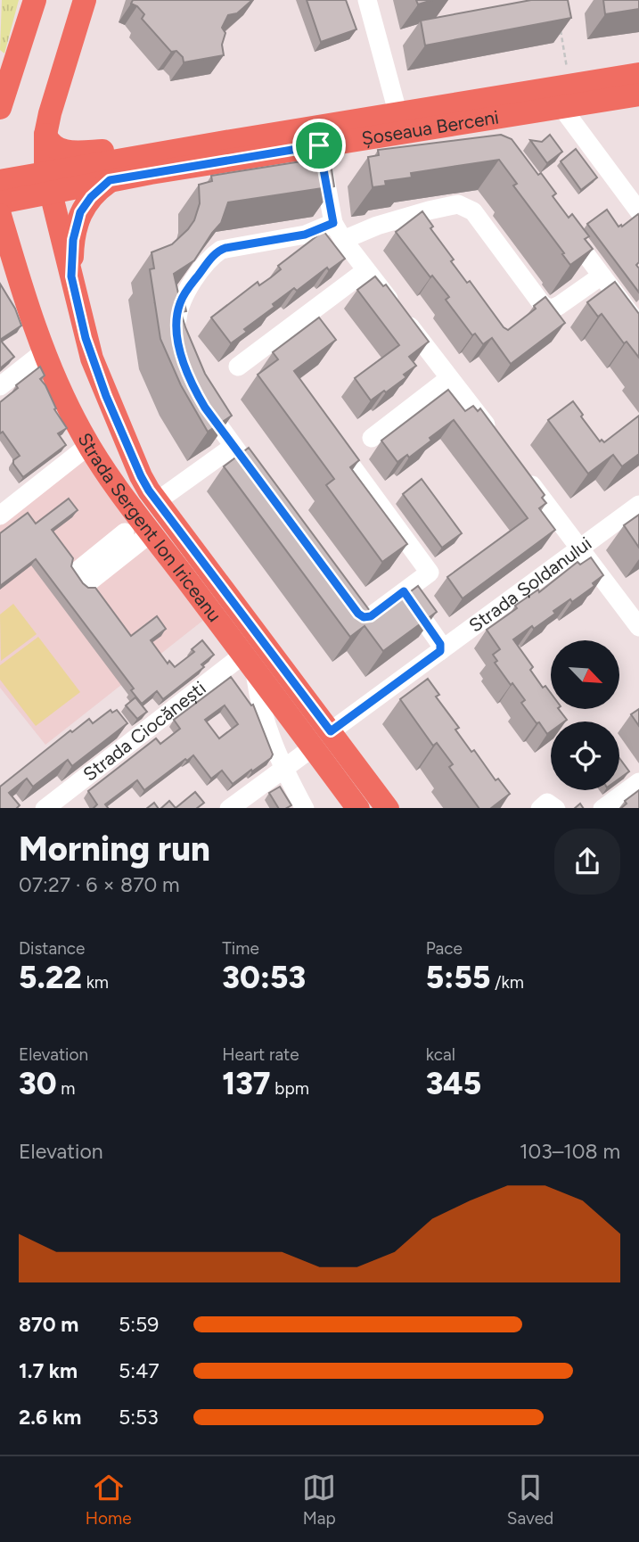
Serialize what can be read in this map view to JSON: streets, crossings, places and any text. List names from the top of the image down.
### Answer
{
  "streets": {
    "main road": ["Șoseaua Berceni", "Strada Sergent Ion Iriceanu"],
    "street": ["Strada Șoldanului", "Strada Ciocănești"]
  },
  "crossings": [
    ["Șoseaua Berceni", "Strada Sergent Ion Iriceanu"],
    ["Strada Sergent Ion Iriceanu", "Strada Șoldanului"],
    ["Strada Sergent Ion Iriceanu", "Strada Ciocănești"]
  ],
  "north": "bottom right",
  "page": {
    "heading": ["Morning run", "07:27 · 6 × 870 m"],
    "stats": [
      ["Distance", "5.22 km"],
      ["Time", "30:53"],
      ["Pace", "5:55 /km"],
      ["Elevation", "30 m"],
      ["Heart rate", "137 bpm"],
      ["kcal", "345"]
    ],
    "chart": ["Elevation", "103–108 m"],
    "list": [
      {
        "name": "870 m",
        "note": "5:59"
      },
      {
        "name": "1.7 km",
        "note": "5:47"
      },
      {
        "name": "2.6 km",
        "note": "5:53"
      }
    ],
    "tabs": ["Home", "Map", "Saved"]
  }
}
